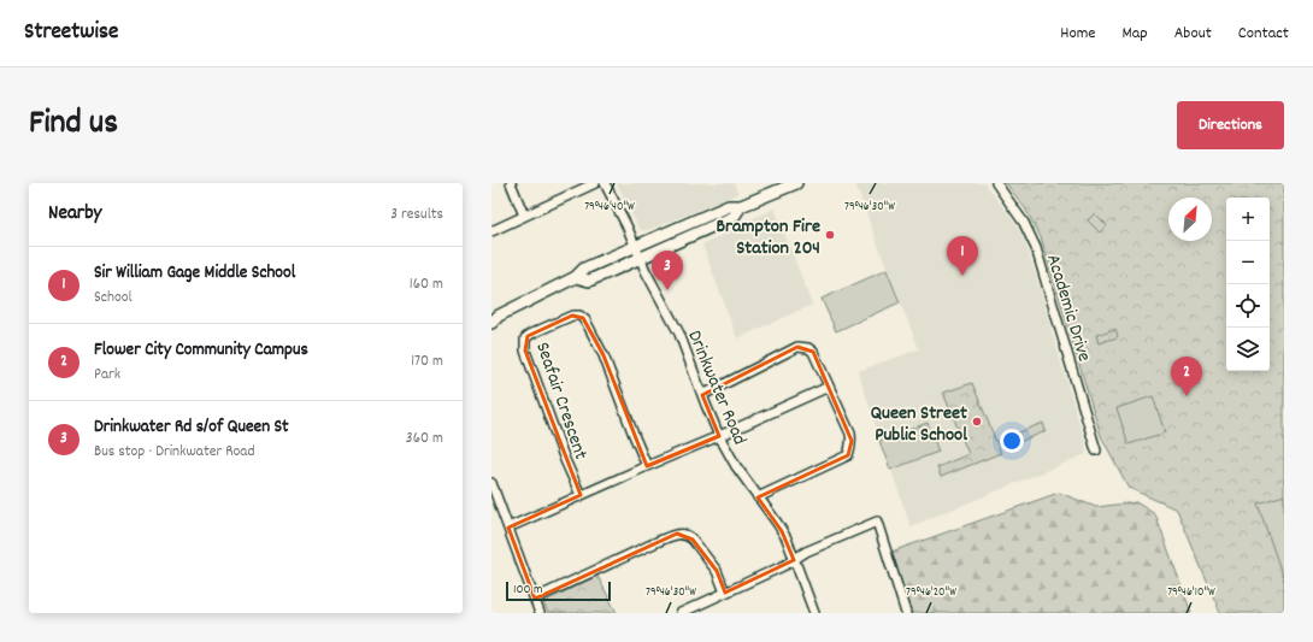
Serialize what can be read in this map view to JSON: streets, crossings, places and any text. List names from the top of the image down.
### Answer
{
  "streets": {
    "street": ["Academic Drive", "Drinkwater Road", "Seafair Crescent"]
  },
  "places": ["Brampton Fire Station 204", "Queen Street Public School"],
  "scale_bar": "100 m",
  "north": "top right",
  "page": {
    "header": "Streetwise",
    "nav": [
      "Home",
      "Map",
      "About",
      "Contact"
    ],
    "title": "Find us",
    "buttons": "Directions",
    "heading": ["Nearby", "3 results"],
    "map_buttons": ["+", "−"],
    "pins": ["1", "3", "2"],
    "list": [
      {
        "mark": "1",
        "name": "Sir William Gage Middle School",
        "note": "School",
        "value": "160 m"
      },
      {
        "mark": "2",
        "name": "Flower City Community Campus",
        "note": "Park",
        "value": "170 m"
      },
      {
        "mark": "3",
        "name": "Drinkwater Rd s/of Queen St",
        "note": "Bus stop · Drinkwater Road",
        "value": "360 m"
      }
    ],
    "scale": "100 m"
  },
  "coordinates": [
    "79°46'40\"W",
    "79°46'30\"W",
    "79°46'20\"W",
    "79°46'10\"W"
  ]
}
